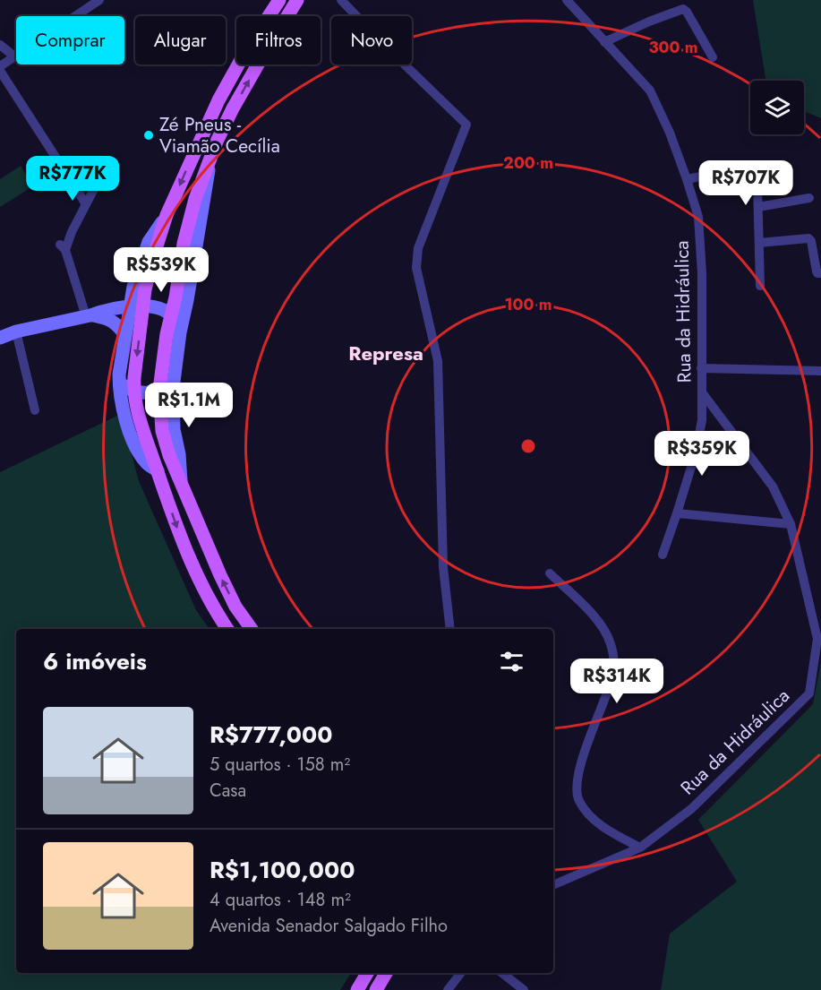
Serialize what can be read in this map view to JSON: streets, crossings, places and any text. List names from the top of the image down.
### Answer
{
  "streets": {
    "street": ["Rua da Hidráulica"]
  },
  "districts": ["Represa"],
  "places": ["Zé Pneus - Viamão Cecília"],
  "page": {
    "chip": [
      "Comprar",
      "Alugar",
      "Filtros",
      "Novo"
    ],
    "price": [
      "R$777K",
      "R$707K",
      "R$539K",
      "R$1.1M",
      "R$359K",
      "R$314K"
    ],
    "heading": "6 imóveis",
    "list": [
      {
        "name": "R$777,000",
        "note": "5 quartos · 158 m² · Casa"
      },
      {
        "name": "R$1,100,000",
        "note": "4 quartos · 148 m² · Avenida Senador Salgado Filho"
      }
    ]
  },
  "rings": ["300 m", "200 m", "100 m"]
}
